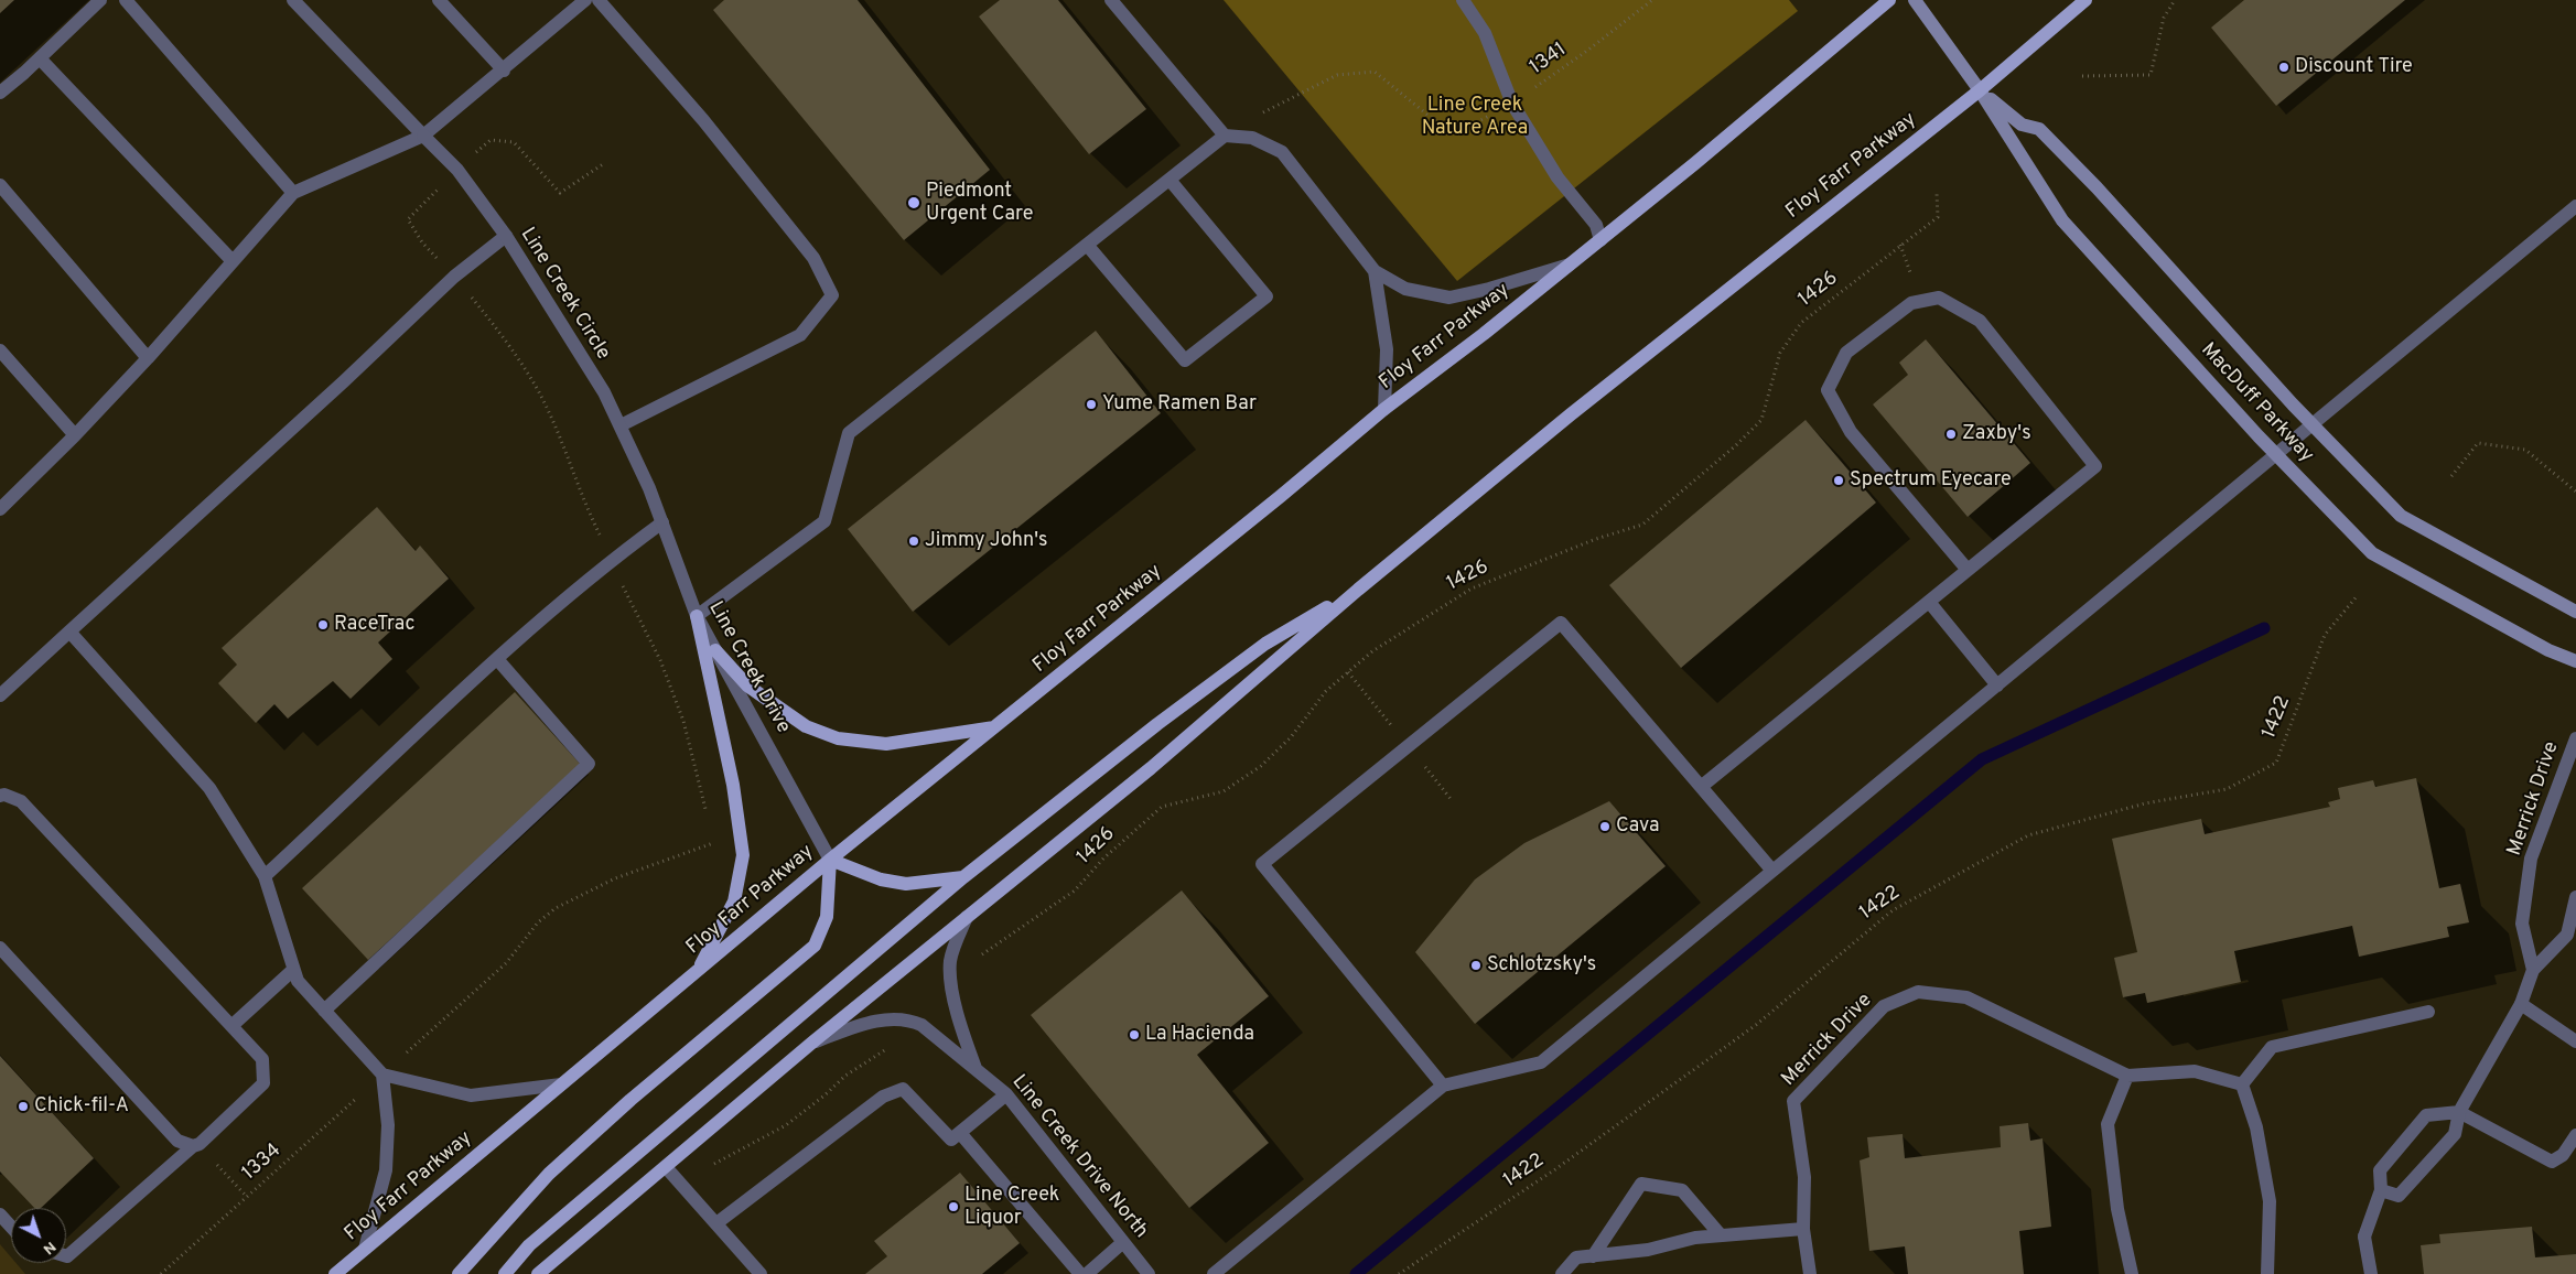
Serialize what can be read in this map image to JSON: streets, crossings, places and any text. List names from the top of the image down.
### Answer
{
  "streets": {
    "main road": ["Floy Farr Parkway"],
    "street": [
      "Line Creek Circle",
      "MacDuff Parkway",
      "Line Creek Drive",
      "Merrick Drive",
      "Line Creek Drive North"
    ],
    "path": [
      "1341",
      "1426",
      "1422",
      "1334"
    ]
  },
  "crossings": [
    ["Floy Farr Parkway", "MacDuff Parkway"],
    ["Floy Farr Parkway", "Line Creek Drive"],
    ["Floy Farr Parkway", "Line Creek Drive North"],
    ["Line Creek Circle", "Line Creek Drive"]
  ],
  "parks": ["Line Creek Nature Area"],
  "places": [
    "Discount Tire",
    "Piedmont Urgent Care",
    "Yume Ramen Bar",
    "Zaxby's",
    "Spectrum Eyecare",
    "Jimmy John's",
    "RaceTrac",
    "Cava",
    "Schlotzsky's",
    "La Hacienda",
    "Chick-fil-A",
    "Line Creek Liquor"
  ],
  "north": "bottom right"
}
